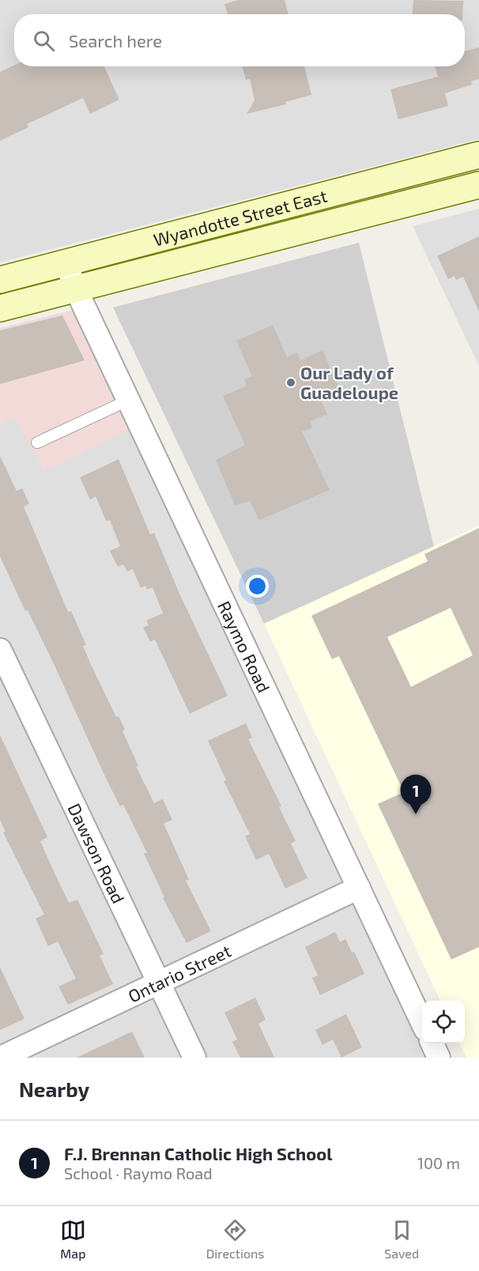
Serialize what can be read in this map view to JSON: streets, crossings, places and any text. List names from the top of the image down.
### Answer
{
  "streets": {
    "main road": ["Wyandotte Street East"],
    "street": ["Raymo Road", "Dawson Road", "Ontario Street"]
  },
  "crossings": [
    ["Wyandotte Street East", "Raymo Road"],
    ["Raymo Road", "Ontario Street"],
    ["Dawson Road", "Ontario Street"]
  ],
  "places": ["Our Lady of Guadeloupe"],
  "page": {
    "search": "Search here",
    "pins": "1",
    "heading": "Nearby",
    "list": [
      {
        "mark": "1",
        "name": "F.J. Brennan Catholic High School",
        "note": "School · Raymo Road",
        "value": "100 m"
      }
    ],
    "nav": ["Map", "Directions", "Saved"]
  }
}
